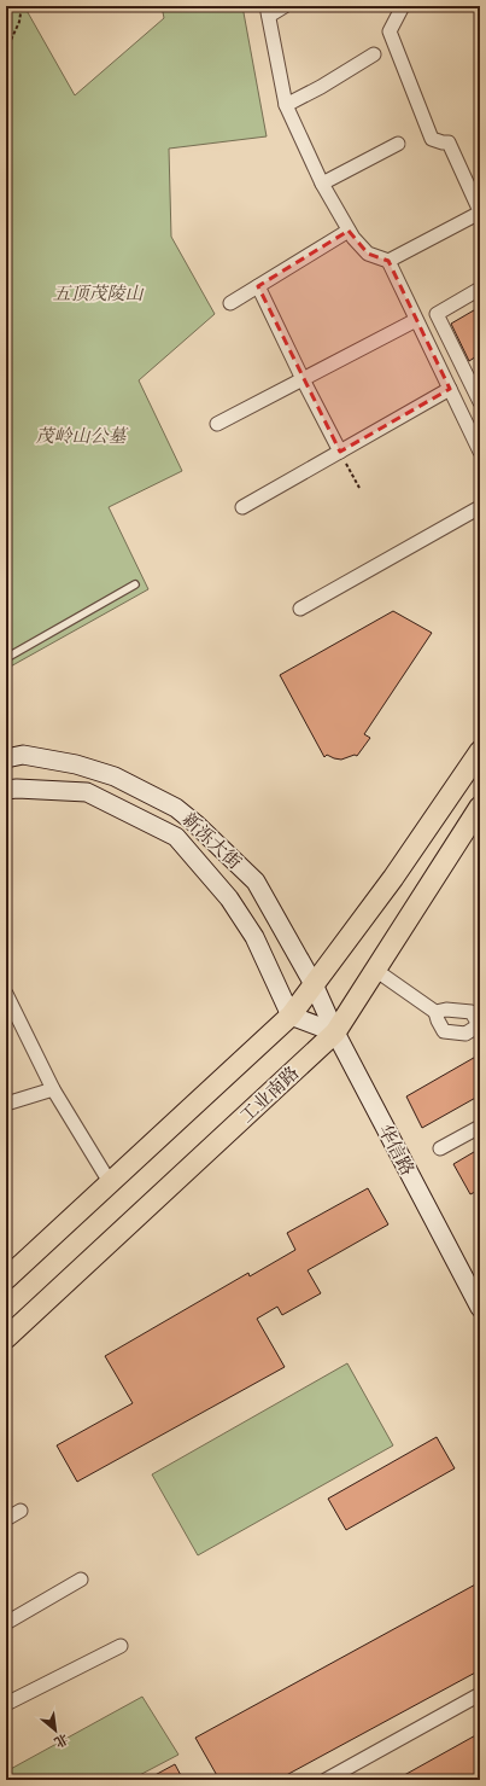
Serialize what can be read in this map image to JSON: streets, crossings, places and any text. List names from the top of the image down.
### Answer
{
  "streets": {
    "main road": ["新泺大街", "工业南路", "华信路"]
  },
  "crossings": [
    ["新泺大街", "工业南路"],
    ["新泺大街", "华信路"],
    ["工业南路", "华信路"]
  ],
  "parks": ["五顶茂陵山", "茂岭山公墓"],
  "north": "bottom right"
}
